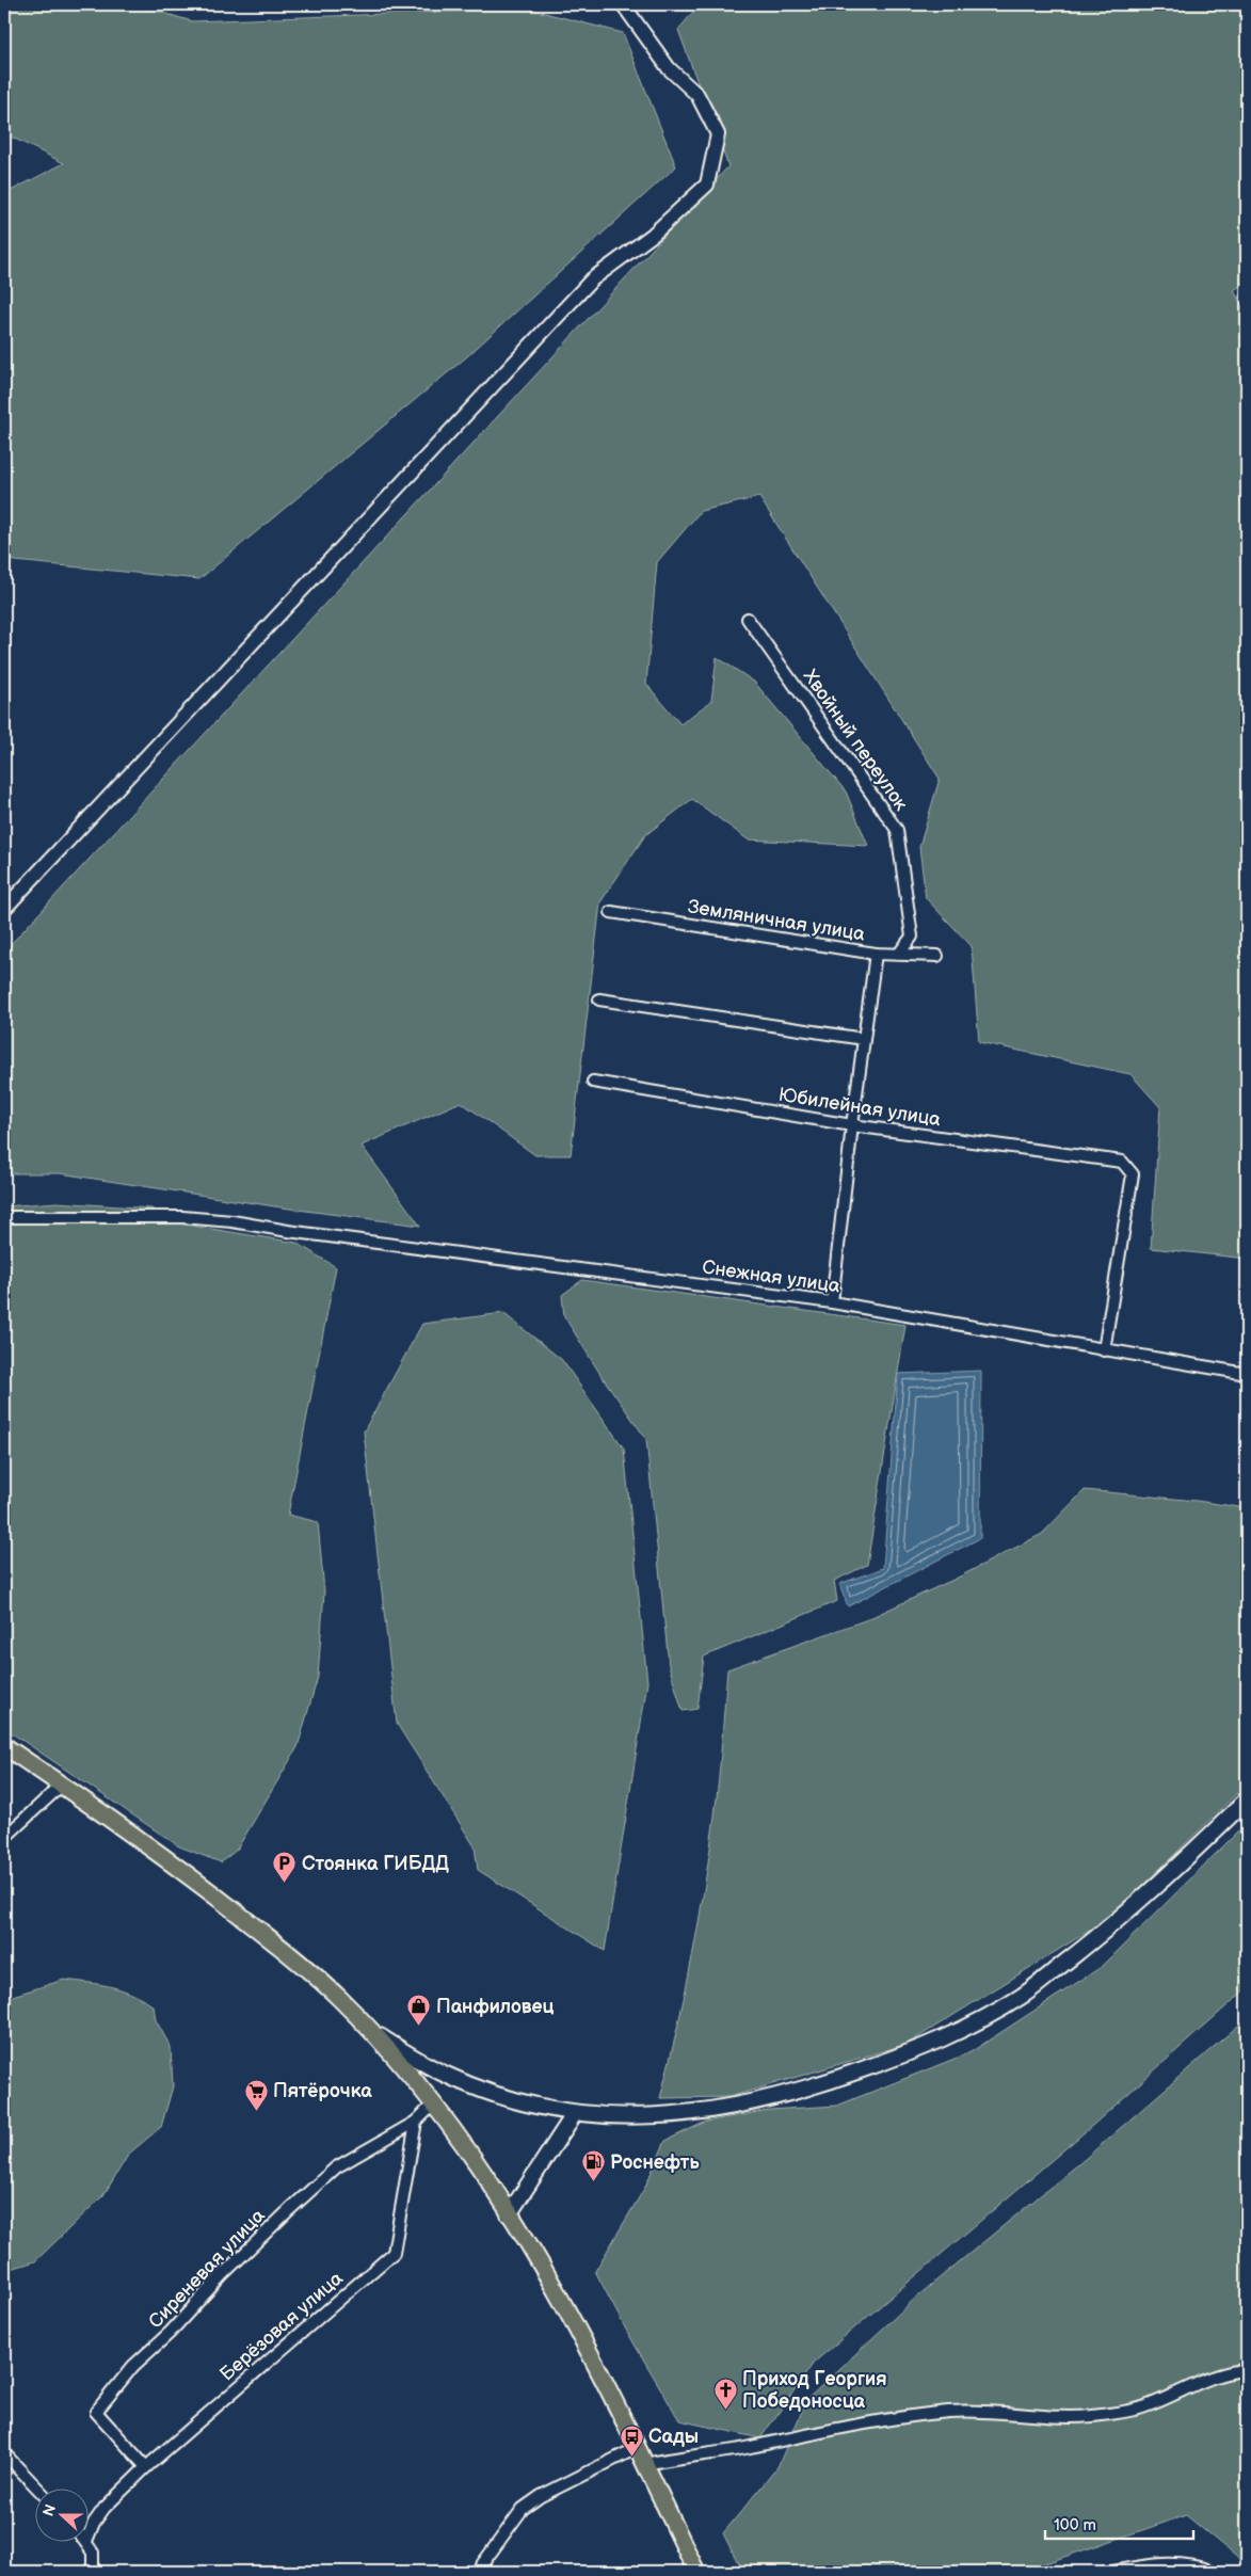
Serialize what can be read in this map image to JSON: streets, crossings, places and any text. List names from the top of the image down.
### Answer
{
  "streets": {
    "street": [
      "Хвойный переулок",
      "Земляничная улица",
      "Юбилейная улица",
      "Снежная улица",
      "Сиреневая улица",
      "Берёзовая улица"
    ]
  },
  "crossings": [
    ["Хвойный переулок", "Земляничная улица"],
    ["Юбилейная улица", "Снежная улица"],
    ["Сиреневая улица", "Берёзовая улица"]
  ],
  "places": {
    "parking": ["Стоянка ГИБДД"],
    "shop": ["Панфиловец"],
    "supermarket": ["Пятёрочка"],
    "fuel station": ["Роснефть"],
    "church": ["Приход Георгия Победоносца"],
    "bus stop": ["Сады"]
  },
  "scale_bar": "100 m",
  "north": "left"
}
